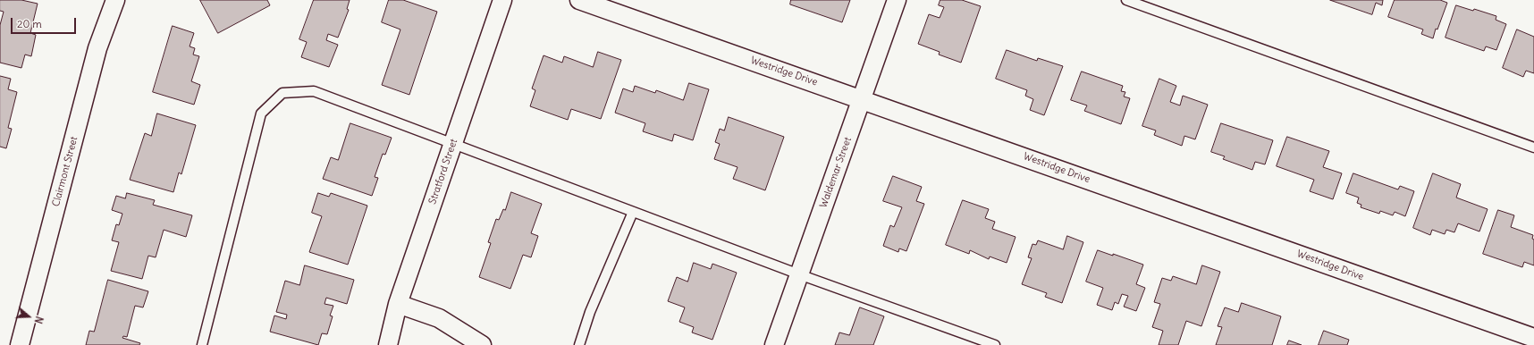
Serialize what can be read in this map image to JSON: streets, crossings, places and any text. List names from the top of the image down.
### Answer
{
  "streets": {
    "street": [
      "Westridge Drive",
      "Clairmont Street",
      "Stratford Street",
      "Waldemar Street"
    ]
  },
  "crossings": [
    ["Westridge Drive", "Waldemar Street"]
  ],
  "scale_bar": "20 m",
  "north": "right"
}
